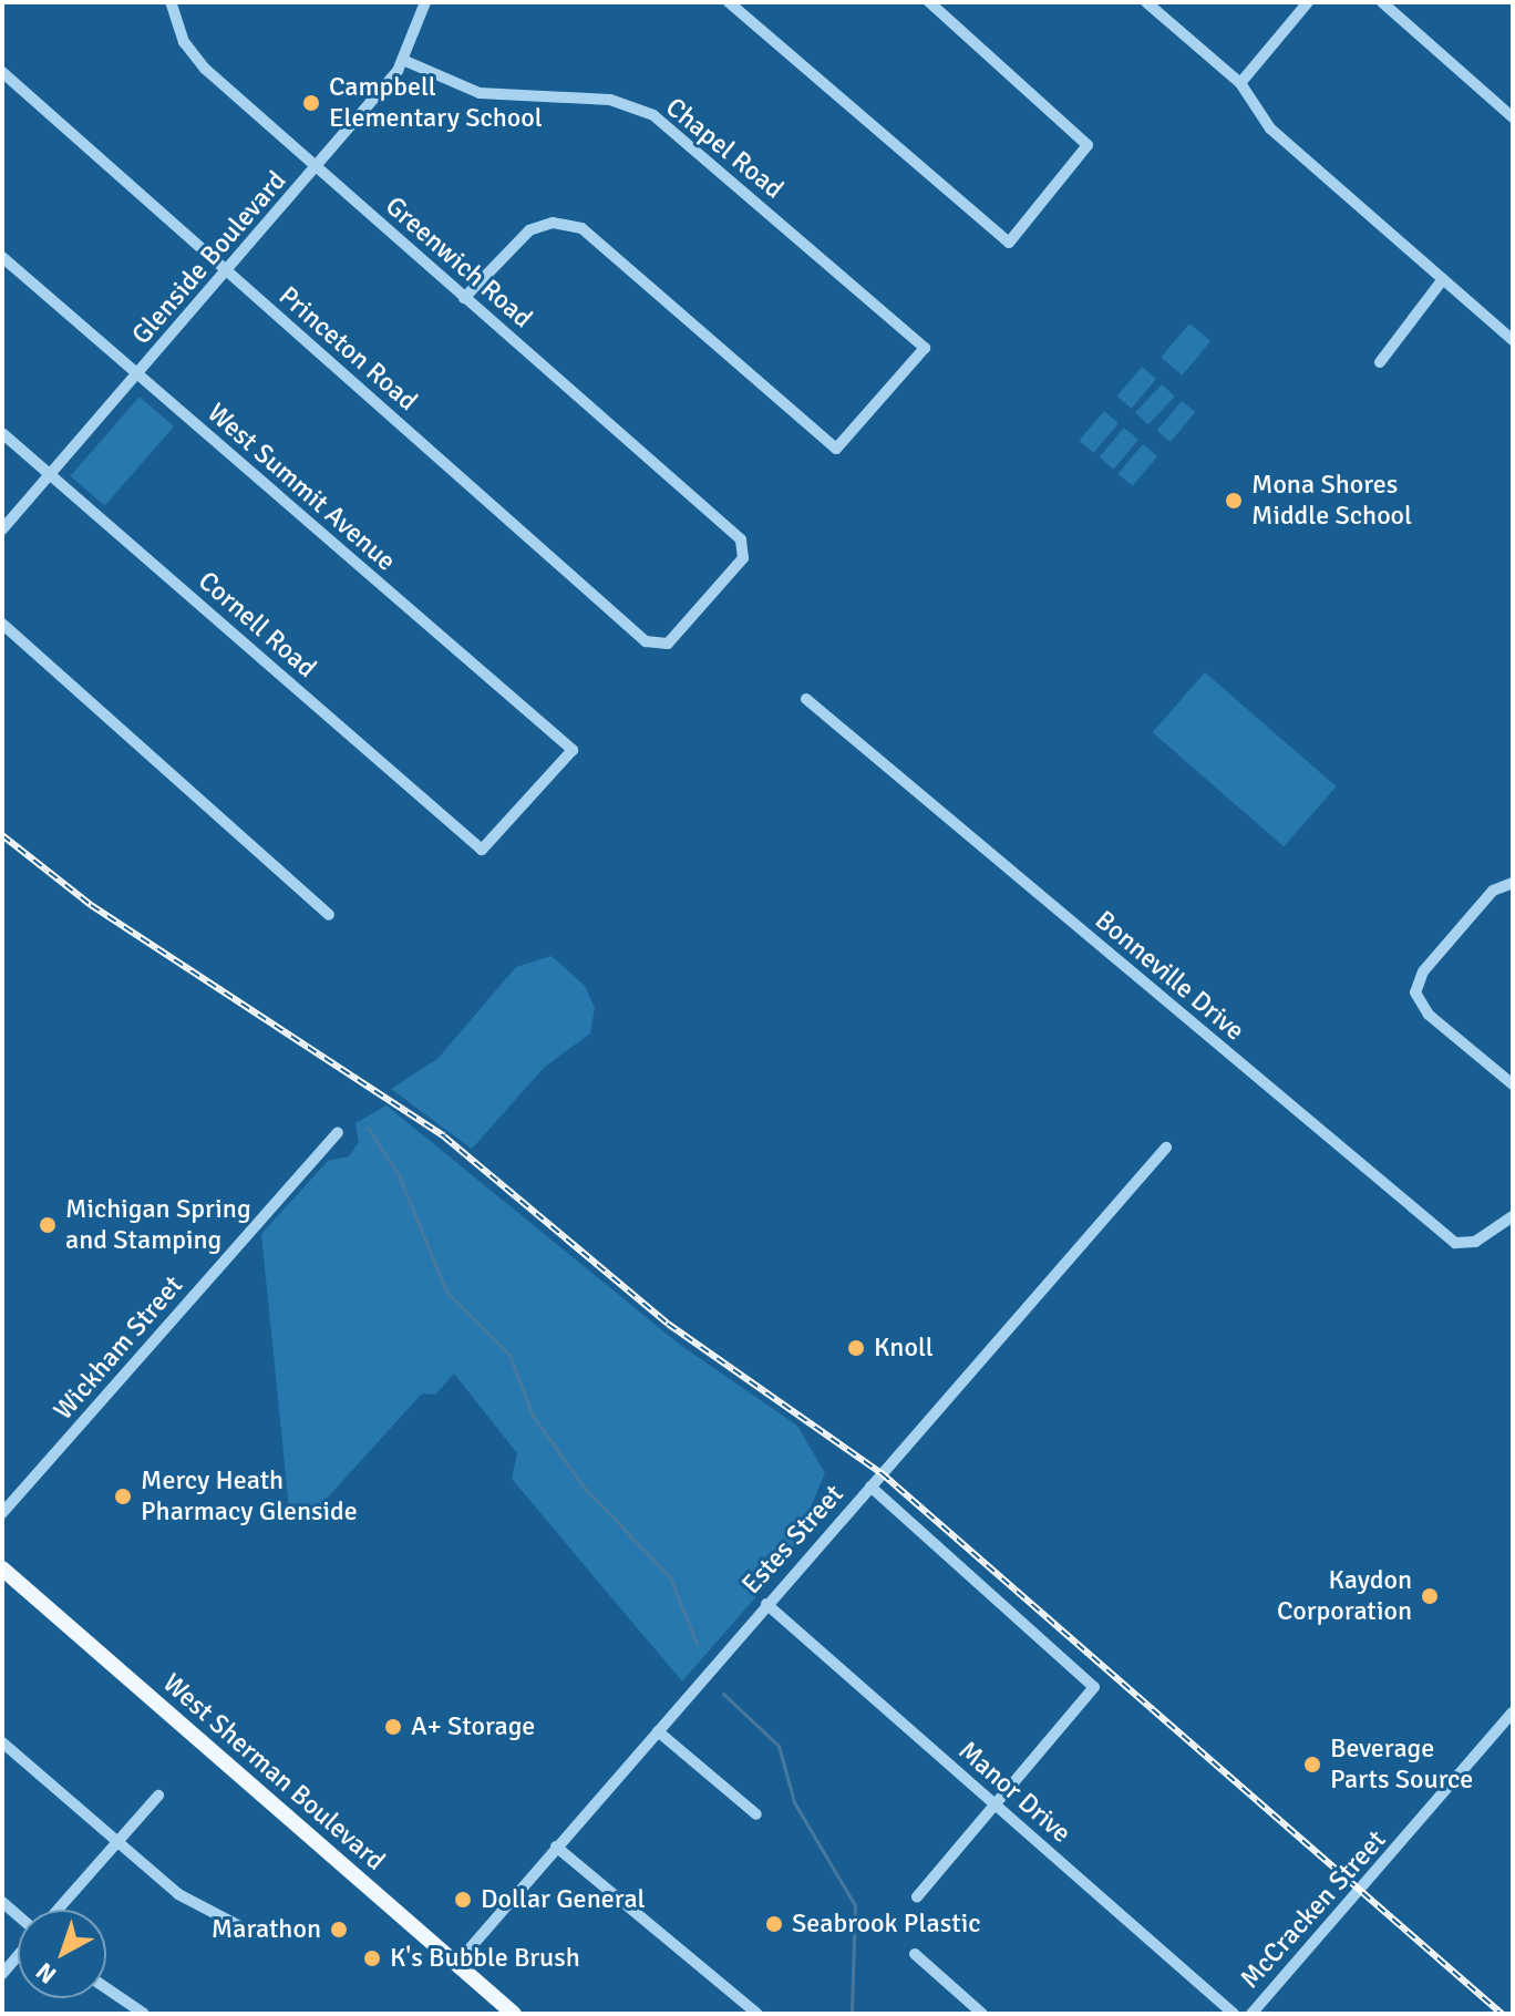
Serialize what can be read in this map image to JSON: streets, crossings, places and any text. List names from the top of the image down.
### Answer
{
  "streets": {
    "main road": ["West Sherman Boulevard"],
    "street": [
      "Chapel Road",
      "Glenside Boulevard",
      "Greenwich Road",
      "Princeton Road",
      "West Summit Avenue",
      "Cornell Road",
      "Bonneville Drive",
      "Wickham Street",
      "Estes Street",
      "Manor Drive",
      "McCracken Street"
    ]
  },
  "crossings": [
    ["Chapel Road", "Glenside Boulevard"],
    ["Chapel Road", "Greenwich Road"],
    ["Glenside Boulevard", "Greenwich Road"],
    ["Glenside Boulevard", "Princeton Road"],
    ["Glenside Boulevard", "West Summit Avenue"],
    ["Glenside Boulevard", "Cornell Road"],
    ["Greenwich Road", "Princeton Road"],
    ["West Summit Avenue", "Cornell Road"],
    ["Estes Street", "West Sherman Boulevard"],
    ["Estes Street", "Manor Drive"]
  ],
  "places": [
    "Campbell Elementary School",
    "Mona Shores Middle School",
    "Michigan Spring and Stamping",
    "Knoll",
    "Mercy Heath Pharmacy Glenside",
    "Kaydon Corporation",
    "A+ Storage",
    "Beverage Parts Source",
    "Dollar General",
    "Seabrook Plastic",
    "Marathon",
    "K's Bubble Brush"
  ],
  "north": "bottom left"
}
